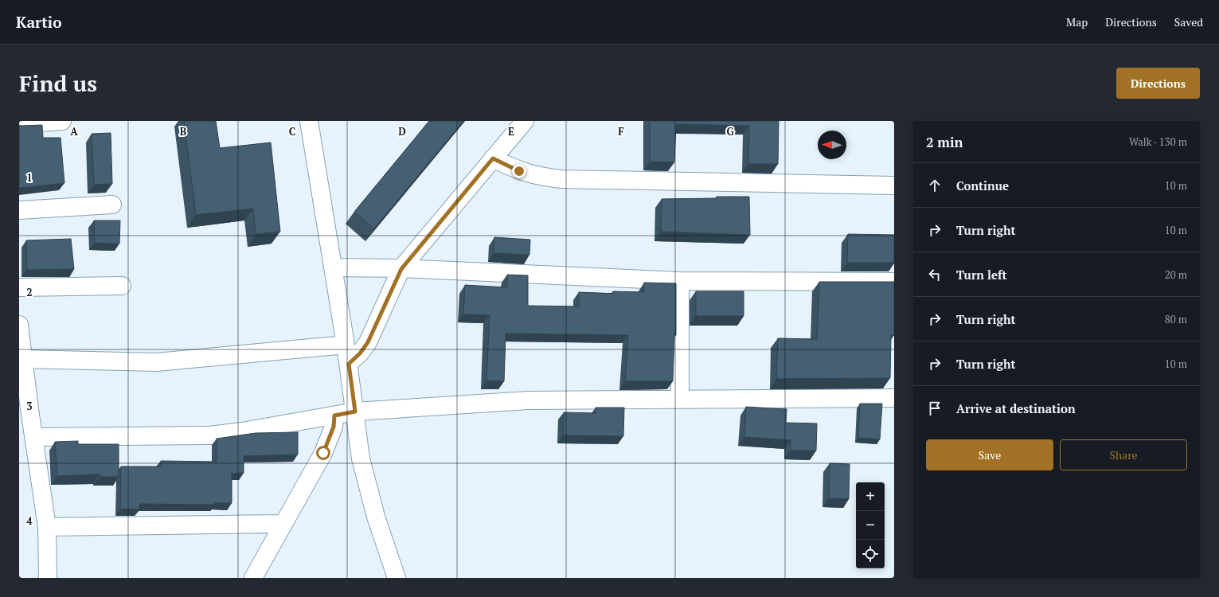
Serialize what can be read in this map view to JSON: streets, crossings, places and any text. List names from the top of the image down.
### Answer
{
  "north": "left",
  "page": {
    "header": "Kartio",
    "nav": ["Map", "Directions", "Saved"],
    "buttons": [
      "Directions",
      ["Save", "Share"]
    ],
    "title": "Find us",
    "heading": ["2 min", "Walk · 130 m"],
    "list": [
      ["Continue", "10 m"],
      ["Turn right", "10 m"],
      ["Turn left", "20 m"],
      ["Turn right", "80 m"],
      ["Turn right", "10 m"],
      "Arrive at destination"
    ],
    "map_buttons": ["+", "−"]
  },
  "grid": {
    "columns": [
      "A",
      "B",
      "C",
      "D",
      "E",
      "F",
      "G"
    ],
    "rows": [
      "1",
      "2",
      "3",
      "4"
    ]
  }
}
